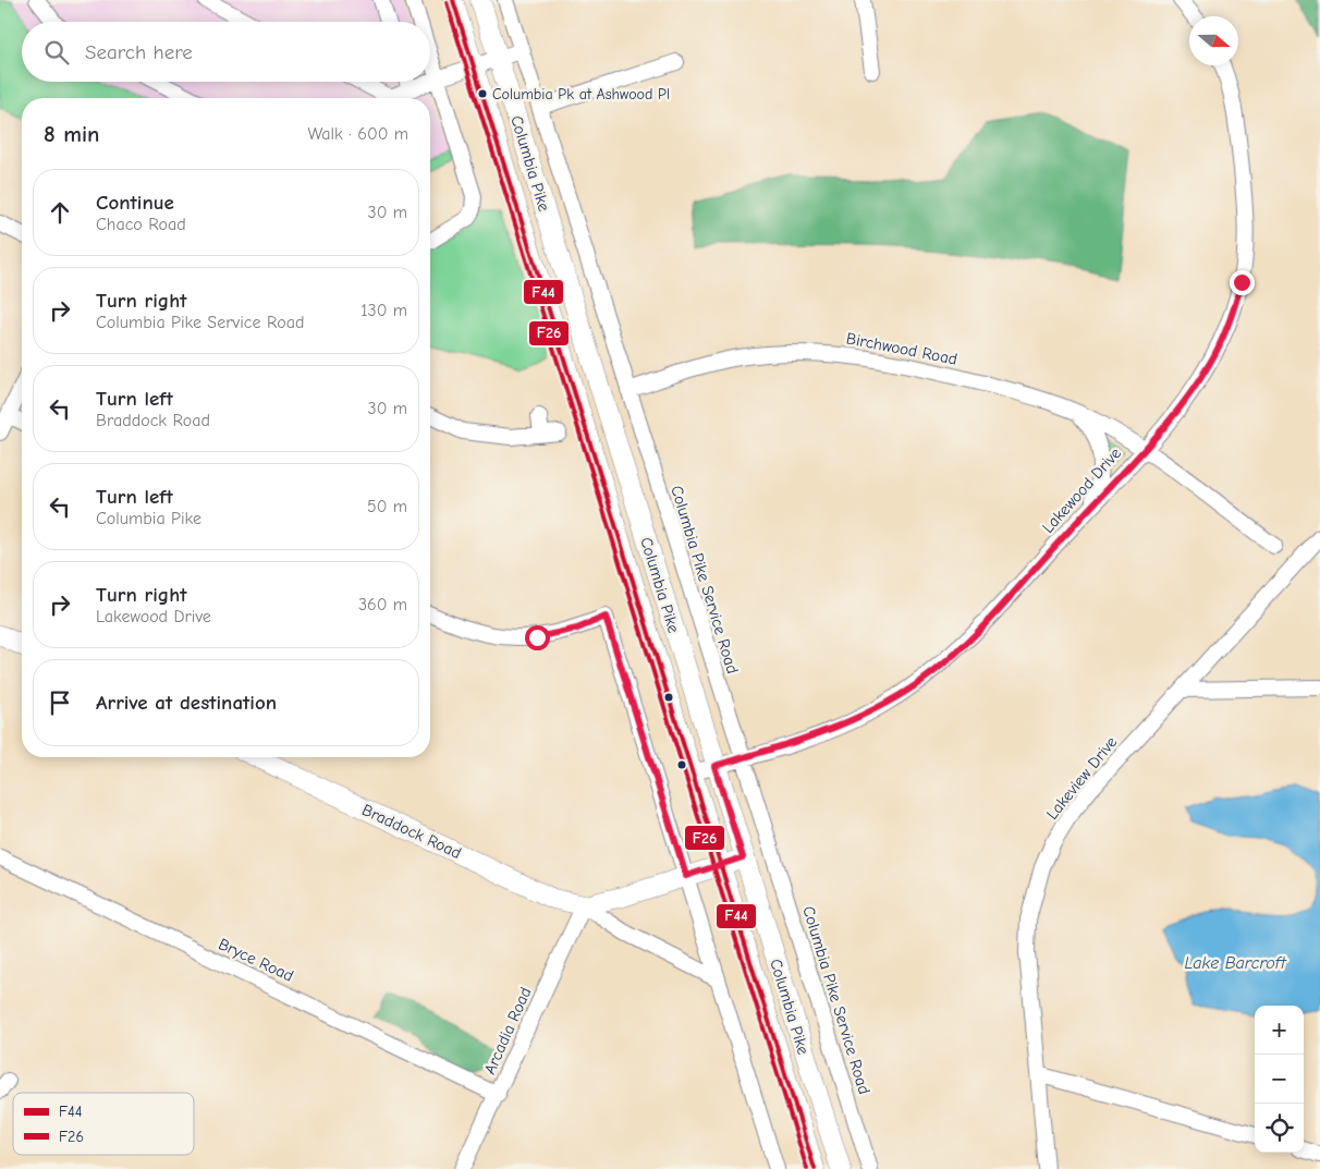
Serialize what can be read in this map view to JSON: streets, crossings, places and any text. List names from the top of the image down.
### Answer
{
  "streets": {
    "main road": ["Columbia Pike", "Braddock Road"],
    "street": [
      "Birchwood Road",
      "Lakewood Drive",
      "Columbia Pike Service Road",
      "Lakeview Drive",
      "Bryce Road",
      "Arcadia Road"
    ]
  },
  "crossings": [
    ["Columbia Pike", "Lakewood Drive"],
    ["Birchwood Road", "Lakewood Drive"],
    ["Birchwood Road", "Columbia Pike Service Road"],
    ["Lakewood Drive", "Columbia Pike Service Road"],
    ["Braddock Road", "Arcadia Road"],
    ["Bryce Road", "Arcadia Road"]
  ],
  "water": ["Lake Barcroft"],
  "places": ["Columbia Pk at Ashwood Pl"],
  "lines": ["transit line F44", "transit line F26"],
  "legend": ["F44", "F26"],
  "north": "right",
  "page": {
    "search": "Search here",
    "heading": ["8 min", "Walk · 600 m"],
    "list": [
      ["Continue", "Chaco Road", "30 m"],
      ["Turn right", "Columbia Pike Service Road", "130 m"],
      ["Turn left", "Braddock Road", "30 m"],
      ["Turn left", "Columbia Pike", "50 m"],
      ["Turn right", "Lakewood Drive", "360 m"],
      "Arrive at destination"
    ],
    "map_buttons": ["+", "−"]
  }
}
